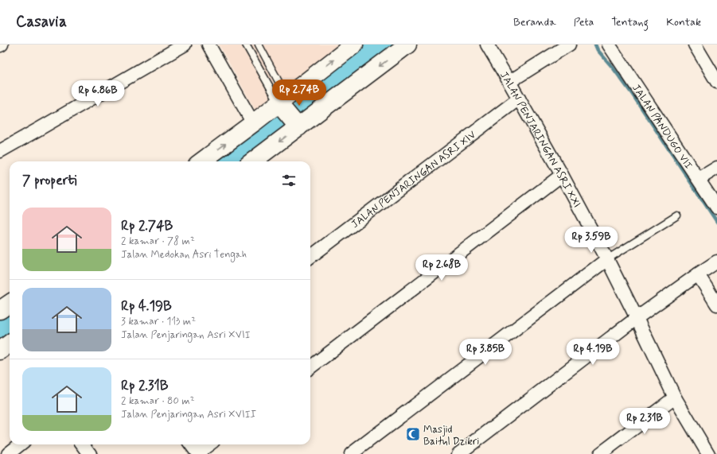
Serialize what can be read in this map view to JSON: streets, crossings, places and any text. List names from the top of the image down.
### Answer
{
  "streets": {
    "street": ["JALAN PANDUGO VII", "JALAN PENJARINGAN ASRI XXI", "JALAN PENJARINGAN ASRI XIV"]
  },
  "crossings": [
    ["JALAN PENJARINGAN ASRI XXI", "JALAN PENJARINGAN ASRI XIV"]
  ],
  "places": {
    "mosque": ["Masjid Baitul Dzikri"]
  },
  "page": {
    "header": "Casavia",
    "nav": [
      "Beranda",
      "Peta",
      "Tentang",
      "Kontak"
    ],
    "price": [
      "Rp 2.74B",
      "Rp 6.86B",
      "Rp 3.59B",
      "Rp 2.68B",
      "Rp 3.85B",
      "Rp 4.19B",
      "Rp 2.31B"
    ],
    "heading": "7 properti",
    "list": [
      {
        "name": "Rp 2.74B",
        "note": "2 kamar · 78 m² · Jalan Medokan Asri Tengah"
      },
      {
        "name": "Rp 4.19B",
        "note": "3 kamar · 113 m² · Jalan Penjaringan Asri XVII"
      },
      {
        "name": "Rp 2.31B",
        "note": "2 kamar · 80 m² · Jalan Penjaringan Asri XVIII"
      }
    ]
  }
}
